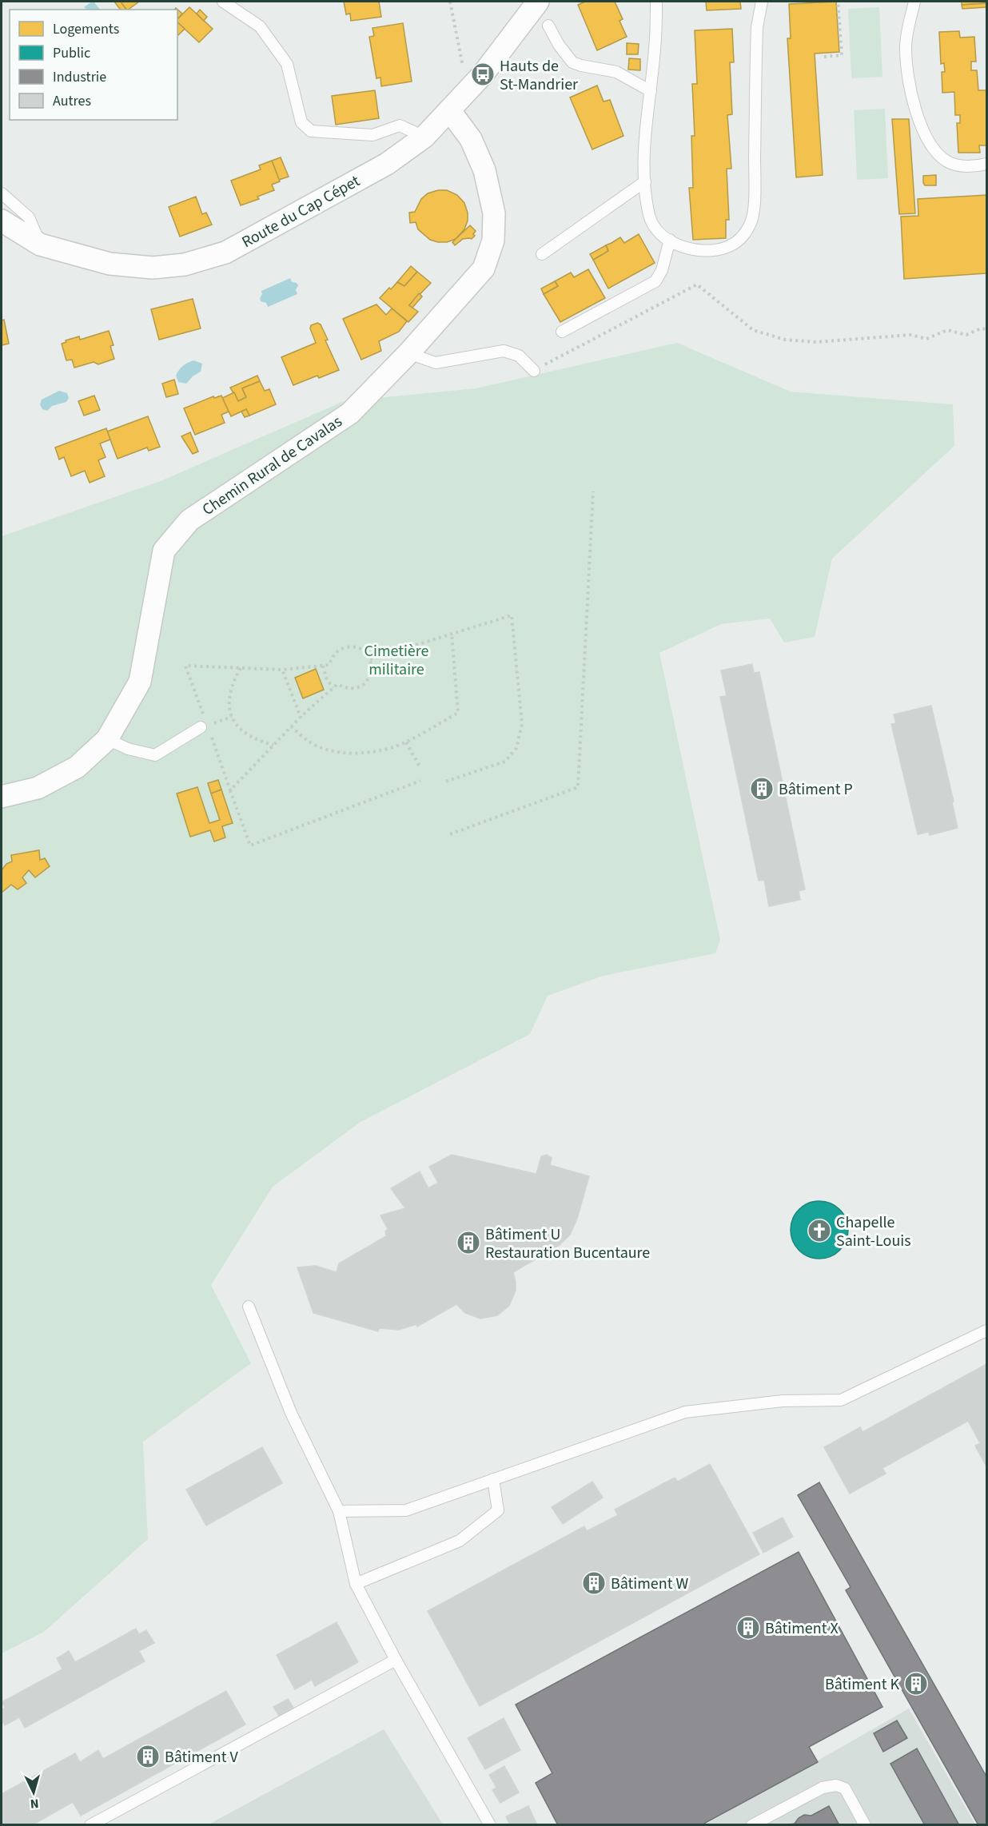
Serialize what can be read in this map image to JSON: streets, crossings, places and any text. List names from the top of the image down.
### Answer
{
  "streets": {
    "street": ["Route du Cap Cépet", "Chemin Rural de Cavalas"]
  },
  "crossings": [
    ["Route du Cap Cépet", "Chemin Rural de Cavalas"]
  ],
  "parks": ["Cimetière militaire"],
  "places": {
    "bus stop": ["Hauts de St-Mandrier"],
    "building": [
      "Bâtiment P",
      "Bâtiment U Restauration Bucentaure",
      "Bâtiment W",
      "Bâtiment X",
      "Bâtiment K",
      "Bâtiment V"
    ],
    "church": ["Chapelle Saint-Louis"]
  },
  "legend": [
    "Logements",
    "Public",
    "Industrie",
    "Autres"
  ],
  "north": "bottom"
}
